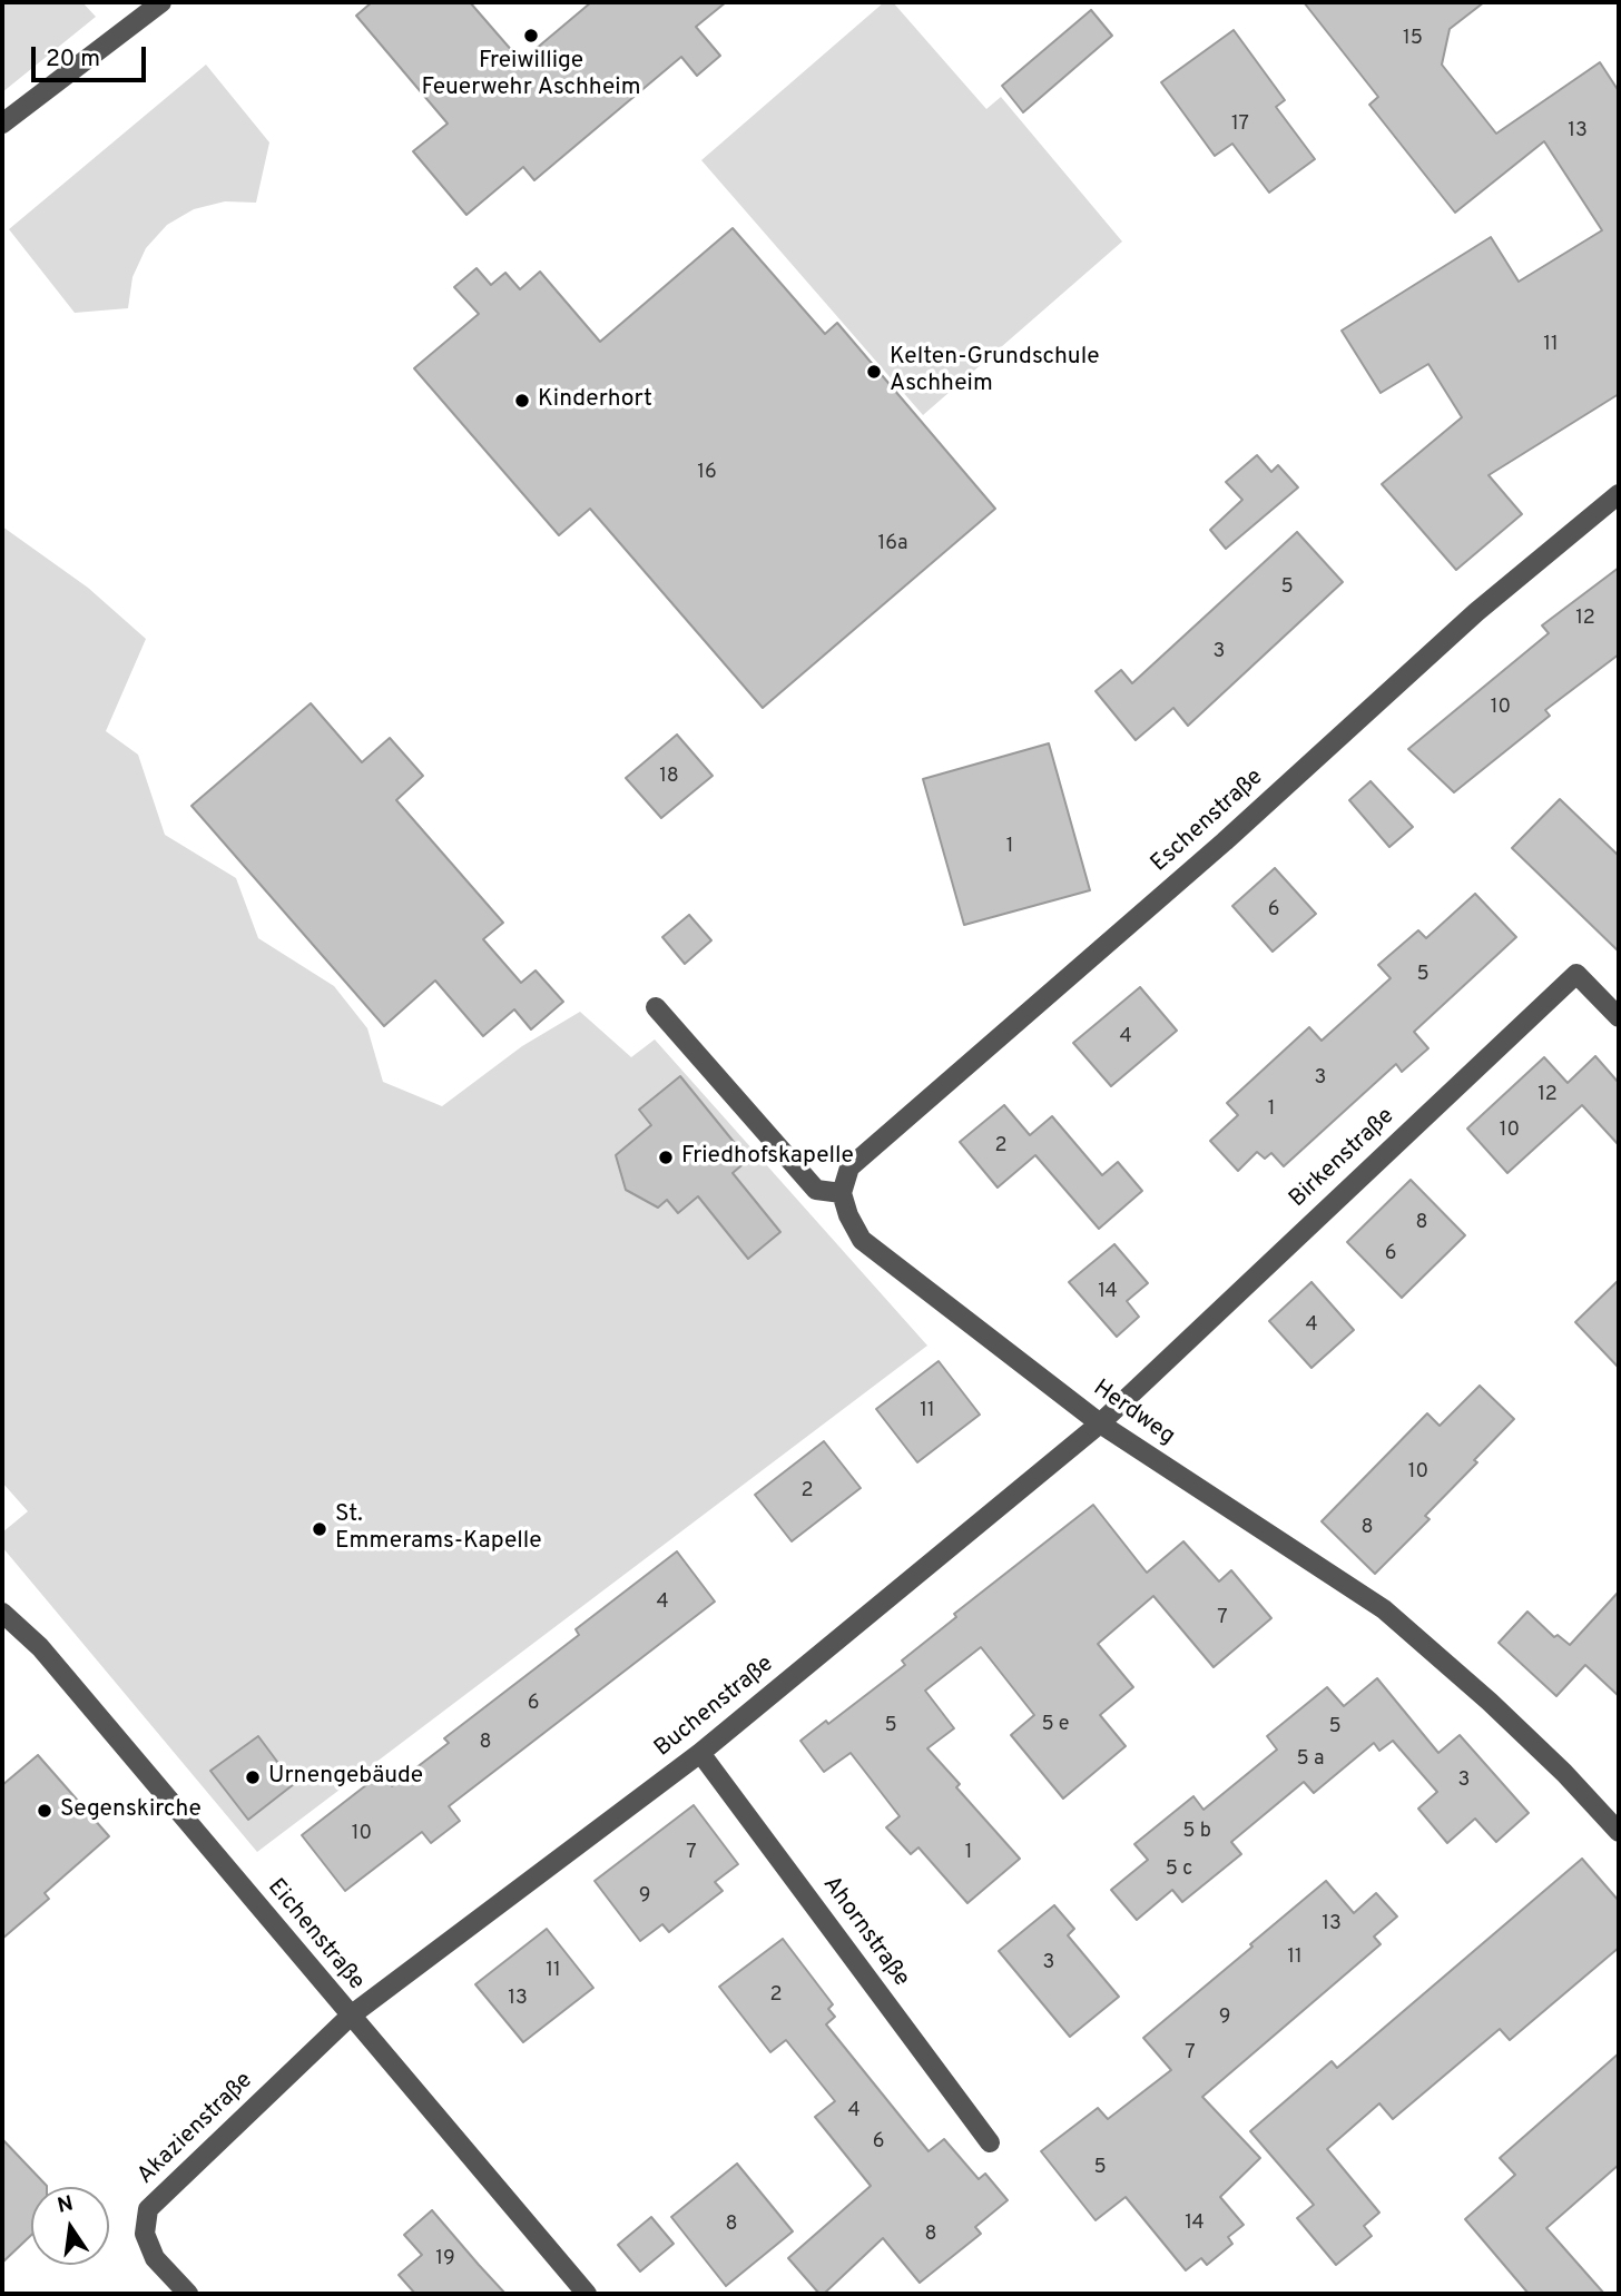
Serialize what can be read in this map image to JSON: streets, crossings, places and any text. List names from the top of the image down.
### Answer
{
  "streets": {
    "street": [
      "Eschenstraße",
      "Birkenstraße",
      "Herdweg",
      "Buchenstraße",
      "Ahornstraße",
      "Eichenstraße",
      "Akazienstraße"
    ]
  },
  "crossings": [
    ["Eschenstraße", "Herdweg"],
    ["Birkenstraße", "Herdweg"],
    ["Birkenstraße", "Buchenstraße"],
    ["Herdweg", "Buchenstraße"],
    ["Buchenstraße", "Ahornstraße"],
    ["Buchenstraße", "Eichenstraße"],
    ["Buchenstraße", "Akazienstraße"],
    ["Eichenstraße", "Akazienstraße"]
  ],
  "places": [
    "Freiwillige Feuerwehr Aschheim",
    "Kelten-Grundschule Aschheim",
    "Kinderhort",
    "Friedhofskapelle",
    "St. Emmerams-Kapelle",
    "Urnengebäude",
    "Segenskirche"
  ],
  "house_numbers": [
    "15",
    "17",
    "13",
    "11",
    "16",
    "16a",
    "5",
    "12",
    "3",
    "10",
    "18",
    "1",
    "6",
    "5",
    "4",
    "3",
    "12",
    "1",
    "10",
    "2",
    "8",
    "6",
    "14",
    "4",
    "11",
    "10",
    "2",
    "8",
    "4",
    "7",
    "6",
    "5 e",
    "5",
    "5",
    "8",
    "5 a",
    "3",
    "5 b",
    "10",
    "7",
    "1",
    "5 c",
    "9",
    "13",
    "11",
    "3",
    "11",
    "2",
    "13",
    "9",
    "7",
    "4",
    "6",
    "5",
    "14",
    "8",
    "8",
    "19"
  ],
  "scale_bar": "20 m",
  "north": "top"
}
